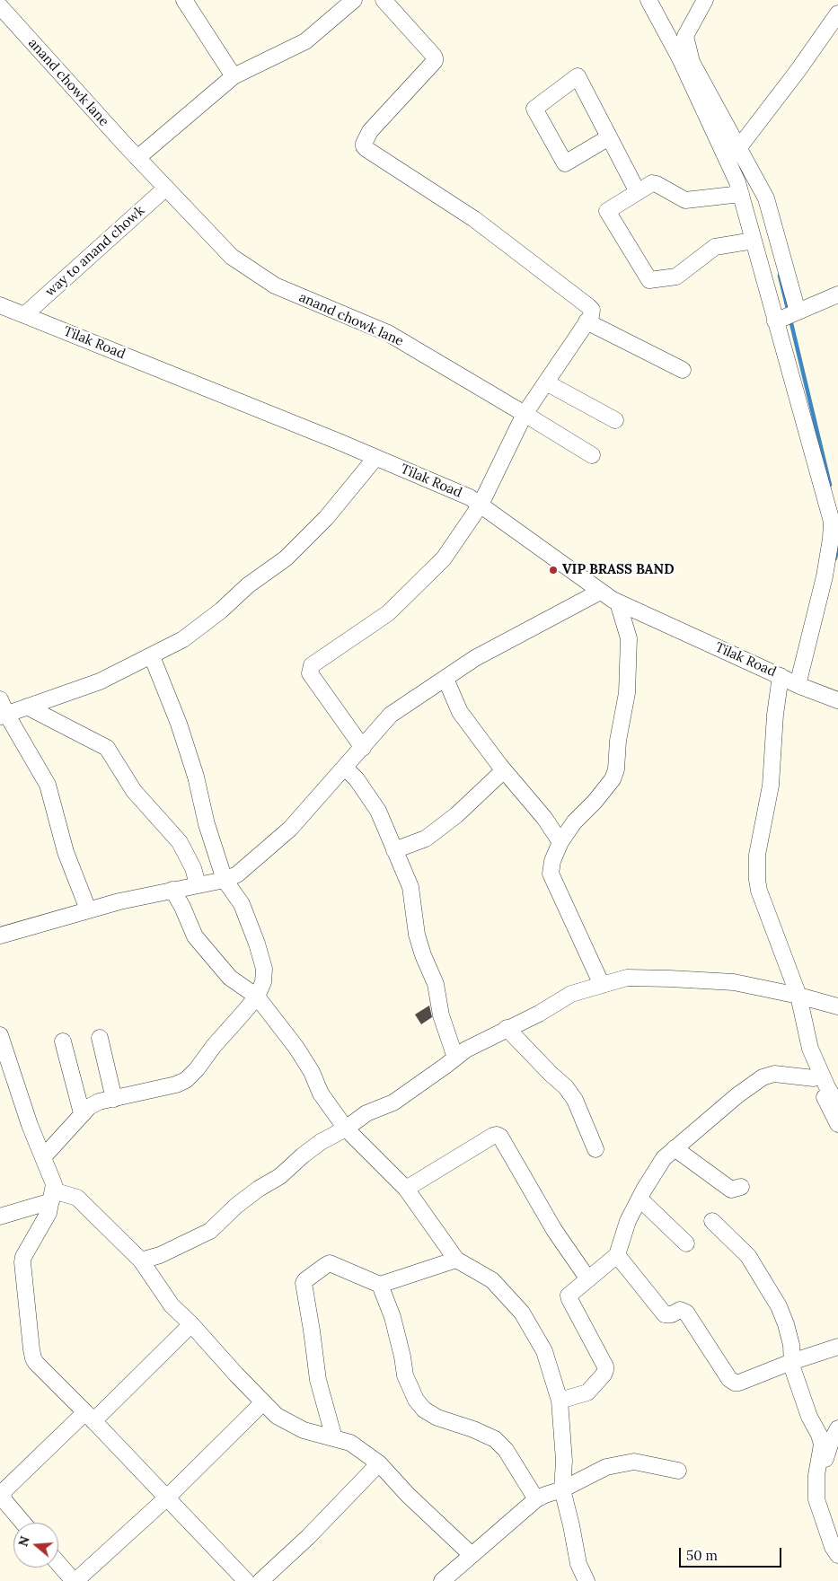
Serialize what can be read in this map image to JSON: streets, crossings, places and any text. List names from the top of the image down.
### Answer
{
  "streets": {
    "street": ["anand chowk lane", "way to anand chowk", "Tilak Road"]
  },
  "crossings": [
    ["anand chowk lane", "way to anand chowk"],
    ["way to anand chowk", "Tilak Road"]
  ],
  "places": ["VIP BRASS BAND"],
  "scale_bar": "50 m",
  "north": "left"
}
